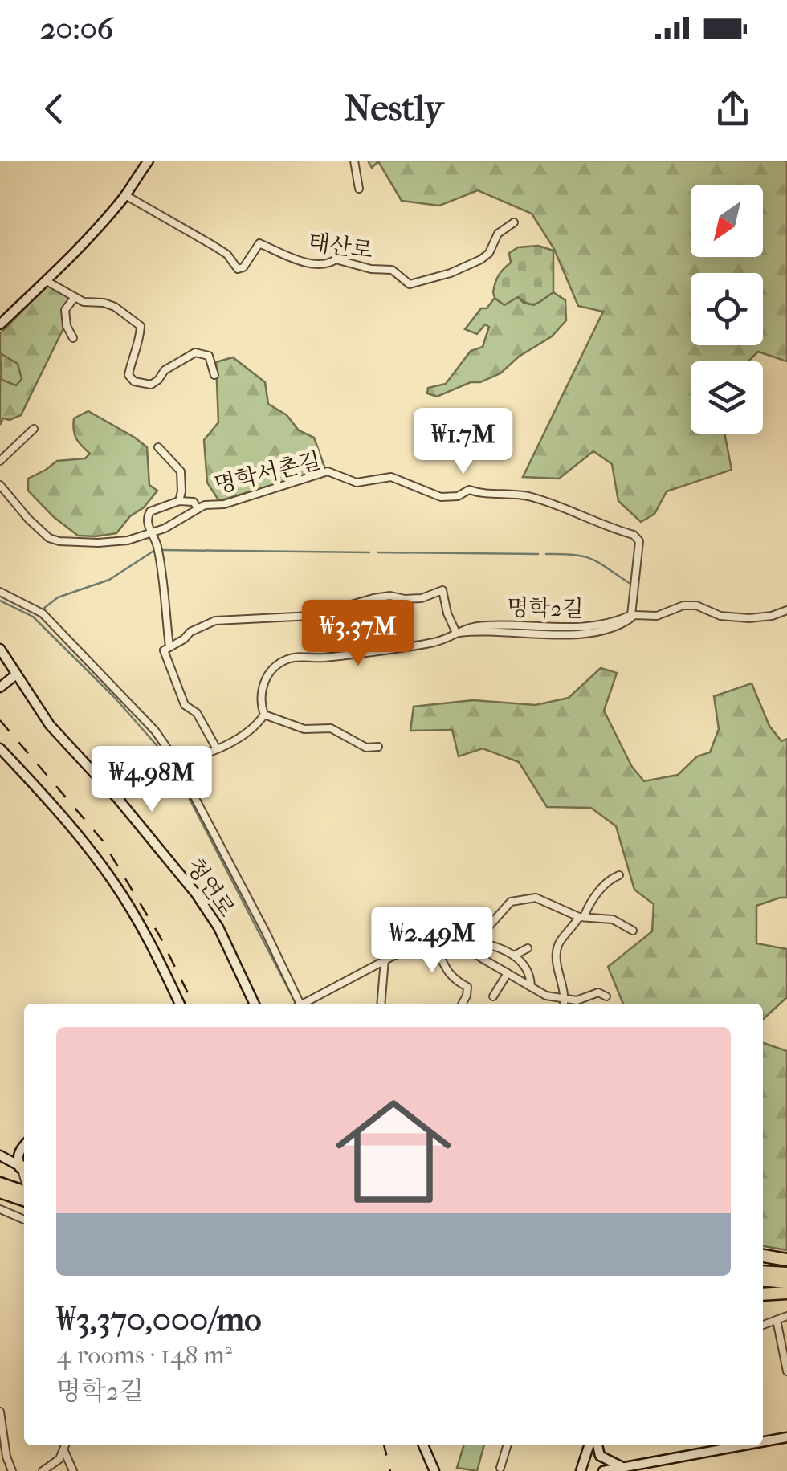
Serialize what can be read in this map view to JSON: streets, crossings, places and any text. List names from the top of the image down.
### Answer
{
  "streets": {
    "street": [
      "태산로",
      "명학서촌길",
      "명학2길",
      "청연로"
    ]
  },
  "crossings": [
    ["명학서촌길", "명학2길"]
  ],
  "north": "bottom left",
  "page": {
    "status": "20:06",
    "header": "Nestly",
    "price": [
      "₩1.7M",
      "₩3.37M",
      "₩4.98M",
      "₩2.49M"
    ],
    "list": [
      {
        "name": "₩3,370,000/mo",
        "note": "4 rooms · 148 m² · 명학2길"
      }
    ]
  }
}
